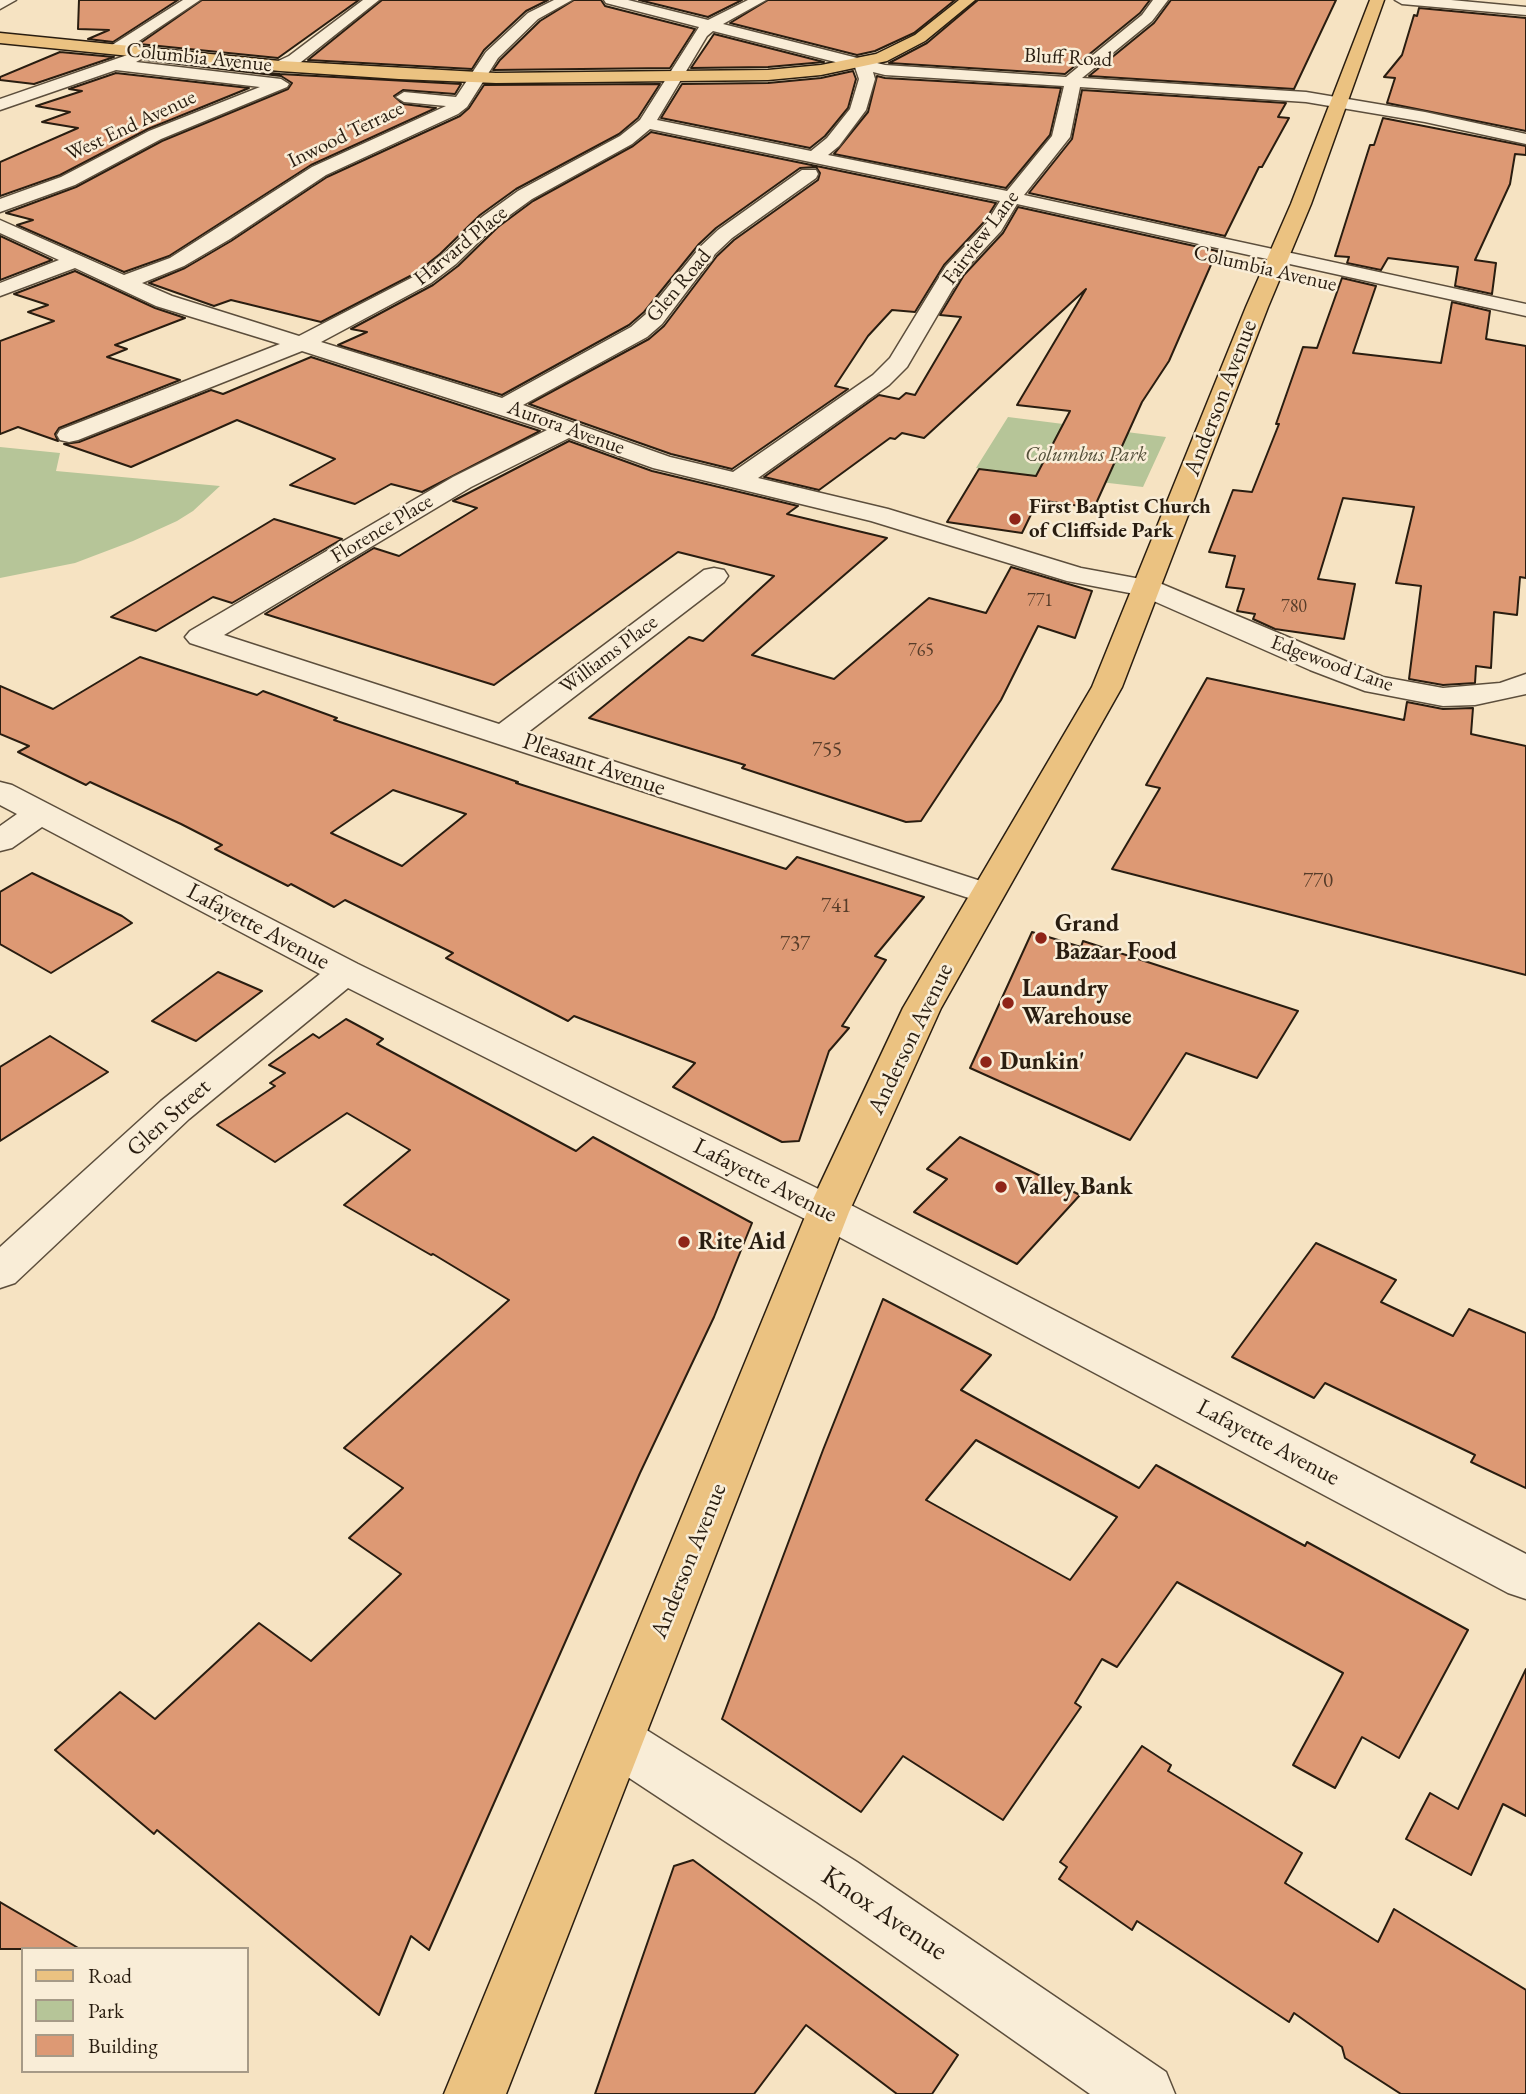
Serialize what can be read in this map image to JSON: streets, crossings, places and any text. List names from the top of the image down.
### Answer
{
  "streets": {
    "main road": ["Columbia Avenue", "Anderson Avenue"],
    "street": [
      "Bluff Road",
      "West End Avenue",
      "Inwood Terrace",
      "Fairview Lane",
      "Harvard Place",
      "Glen Road",
      "Aurora Avenue",
      "Florence Place",
      "Williams Place",
      "Edgewood Lane",
      "Pleasant Avenue",
      "Lafayette Avenue",
      "Glen Street",
      "Knox Avenue"
    ]
  },
  "crossings": [
    ["Columbia Avenue", "Bluff Road"],
    ["Columbia Avenue", "West End Avenue"],
    ["Columbia Avenue", "Fairview Lane"],
    ["Columbia Avenue", "Harvard Place"],
    ["Columbia Avenue", "Glen Road"],
    ["Columbia Avenue", "Anderson Avenue"],
    ["Bluff Road", "Fairview Lane"],
    ["Bluff Road", "Harvard Place"],
    ["Bluff Road", "Glen Road"],
    ["Bluff Road", "Anderson Avenue"],
    ["Inwood Terrace", "Aurora Avenue"],
    ["Fairview Lane", "Aurora Avenue"],
    ["Harvard Place", "Aurora Avenue"],
    ["Glen Road", "Aurora Avenue"],
    ["Anderson Avenue", "Aurora Avenue"],
    ["Anderson Avenue", "Edgewood Lane"],
    ["Anderson Avenue", "Pleasant Avenue"],
    ["Anderson Avenue", "Lafayette Avenue"],
    ["Anderson Avenue", "Knox Avenue"],
    ["Aurora Avenue", "Florence Place"],
    ["Aurora Avenue", "Edgewood Lane"],
    ["Florence Place", "Pleasant Avenue"],
    ["Williams Place", "Pleasant Avenue"],
    ["Lafayette Avenue", "Glen Street"]
  ],
  "parks": ["Columbus Park"],
  "places": [
    "First Baptist Church of Cliffside Park",
    "Grand Bazaar Food",
    "Laundry Warehouse",
    "Dunkin'",
    "Valley Bank",
    "Rite Aid"
  ],
  "house_numbers": [
    "771",
    "780",
    "765",
    "755",
    "770",
    "741",
    "737"
  ],
  "legend": ["Road", "Park", "Building"]
}
